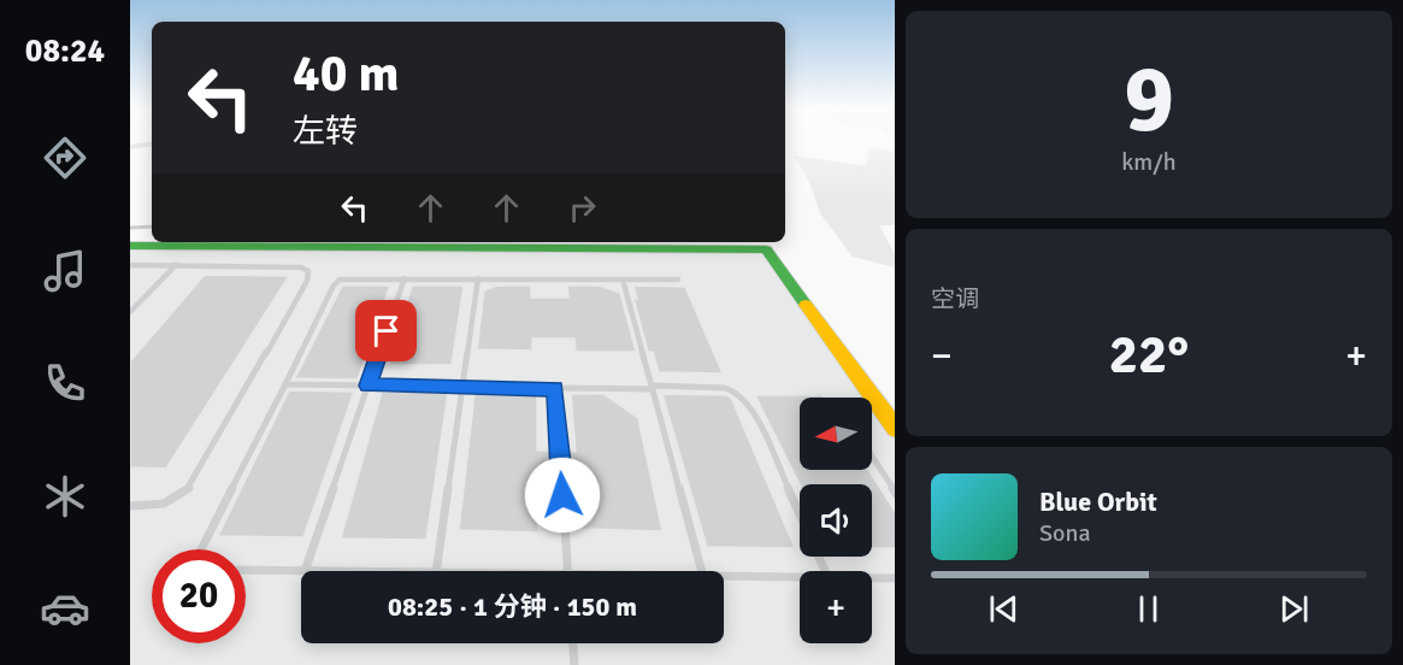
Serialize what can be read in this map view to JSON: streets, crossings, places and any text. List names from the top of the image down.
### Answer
{
  "north": "left",
  "page": {
    "tabs": "08:24",
    "tile": [
      ["9", "km/h"],
      "空调"
    ],
    "turn": ["40 m", "左转"],
    "heat": ["−", "22°", "+"],
    "map_buttons": "+",
    "song": ["Blue Orbit", "Sona"],
    "limit": "20",
    "trip": "08:25 · 1 分钟 · 150 m"
  }
}
